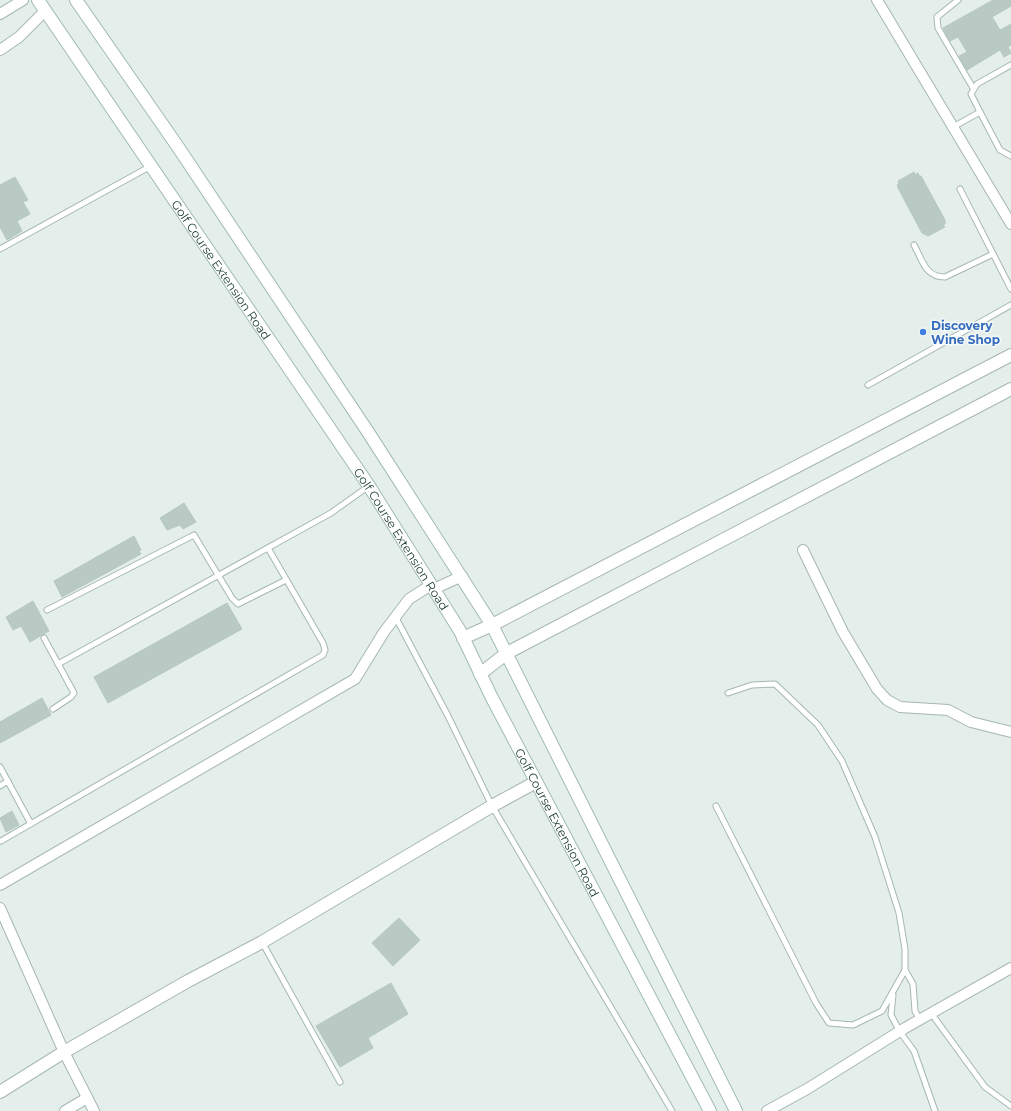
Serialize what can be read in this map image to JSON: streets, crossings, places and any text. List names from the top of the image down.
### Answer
{
  "streets": {
    "main road": ["Golf Course Extension Road"]
  },
  "places": ["Discovery Wine Shop"]
}
